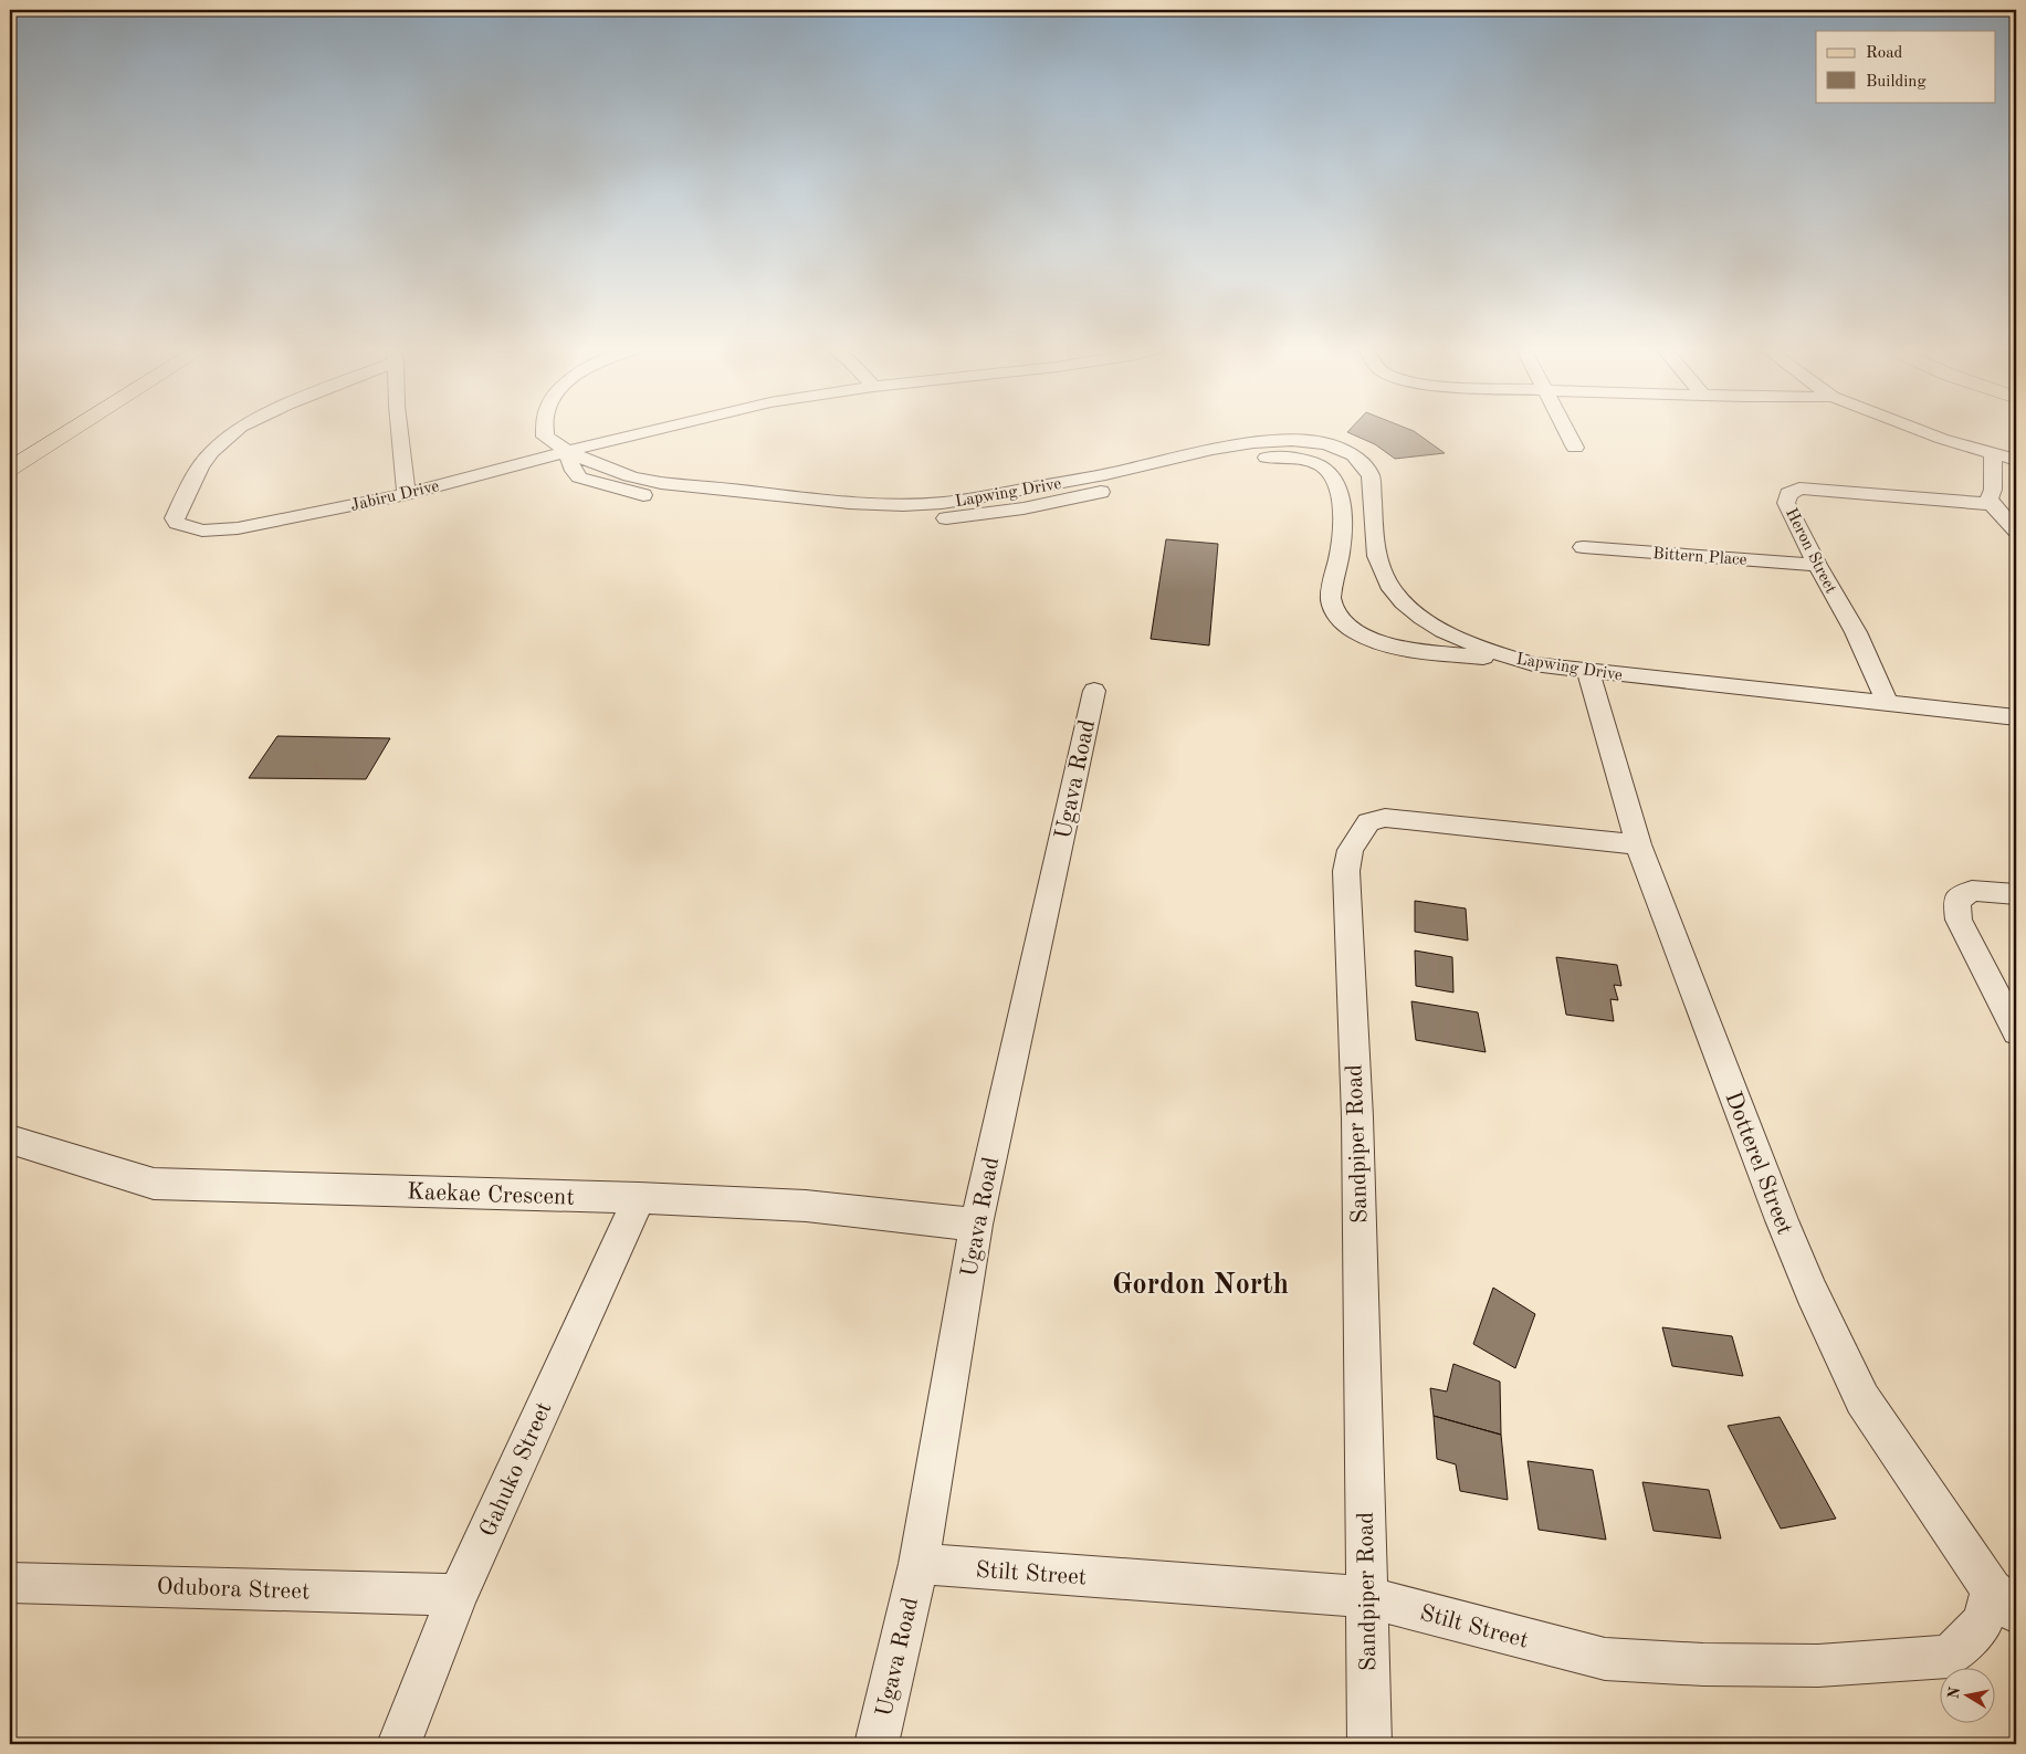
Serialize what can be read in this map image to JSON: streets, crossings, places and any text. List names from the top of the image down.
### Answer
{
  "streets": {
    "street": [
      "Lapwing Drive",
      "Jabiru Drive",
      "Heron Street",
      "Bittern Place",
      "Ugava Road",
      "Sandpiper Road",
      "Dotterel Street",
      "Kaekae Crescent",
      "Gahuko Street",
      "Stilt Street",
      "Odubora Street"
    ]
  },
  "crossings": [
    ["Lapwing Drive", "Jabiru Drive"],
    ["Lapwing Drive", "Heron Street"],
    ["Lapwing Drive", "Dotterel Street"],
    ["Heron Street", "Bittern Place"],
    ["Ugava Road", "Kaekae Crescent"],
    ["Ugava Road", "Stilt Street"],
    ["Sandpiper Road", "Dotterel Street"],
    ["Sandpiper Road", "Stilt Street"],
    ["Dotterel Street", "Stilt Street"],
    ["Kaekae Crescent", "Gahuko Street"],
    ["Gahuko Street", "Odubora Street"]
  ],
  "districts": ["Gordon North"],
  "legend": ["Road", "Building"],
  "north": "left"
}
